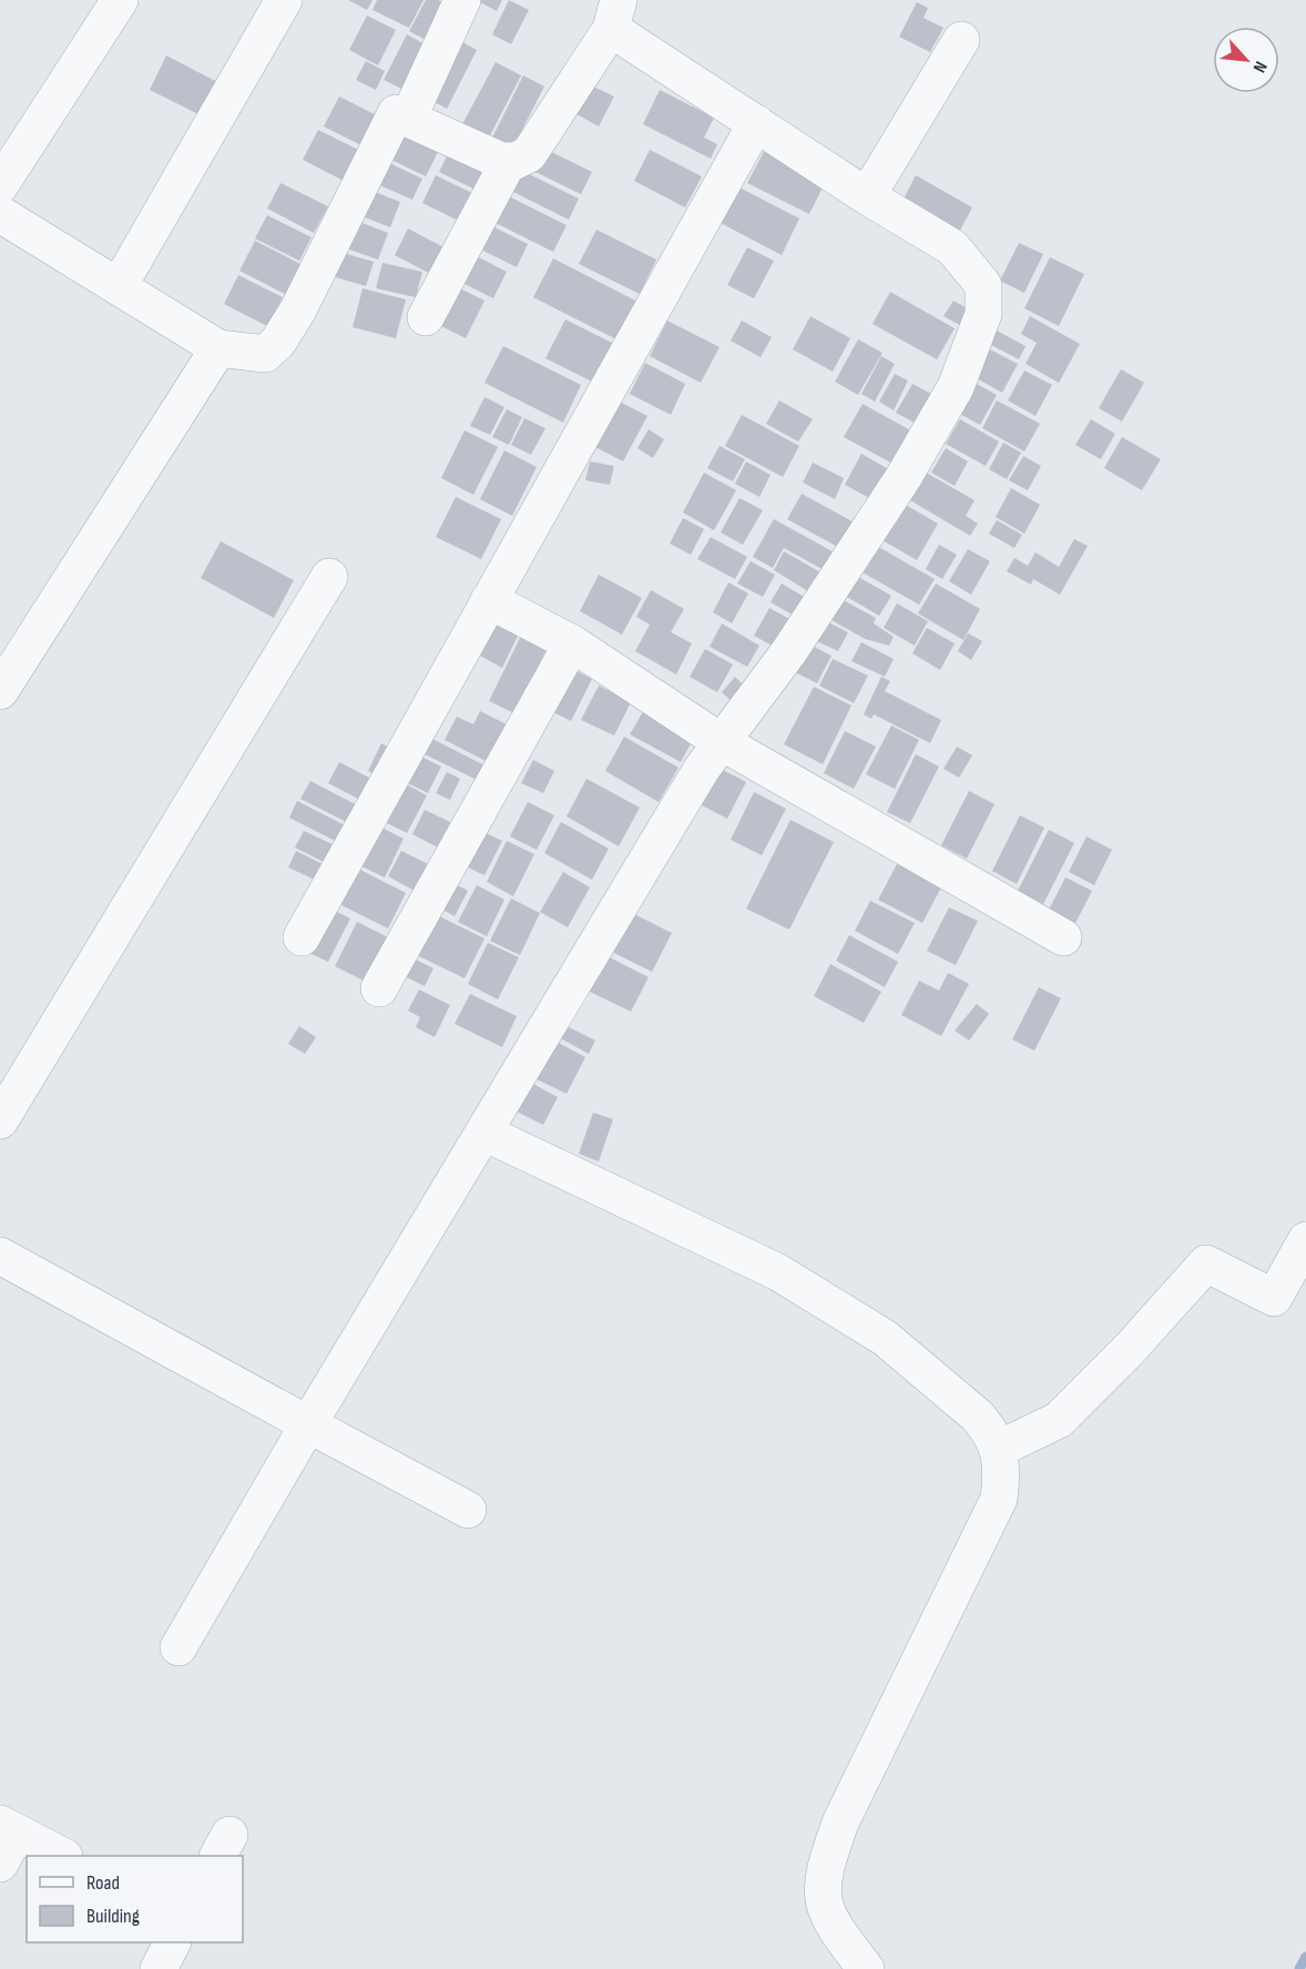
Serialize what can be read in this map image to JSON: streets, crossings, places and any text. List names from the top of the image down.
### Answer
{
  "legend": ["Road", "Building"],
  "north": "bottom right"
}
